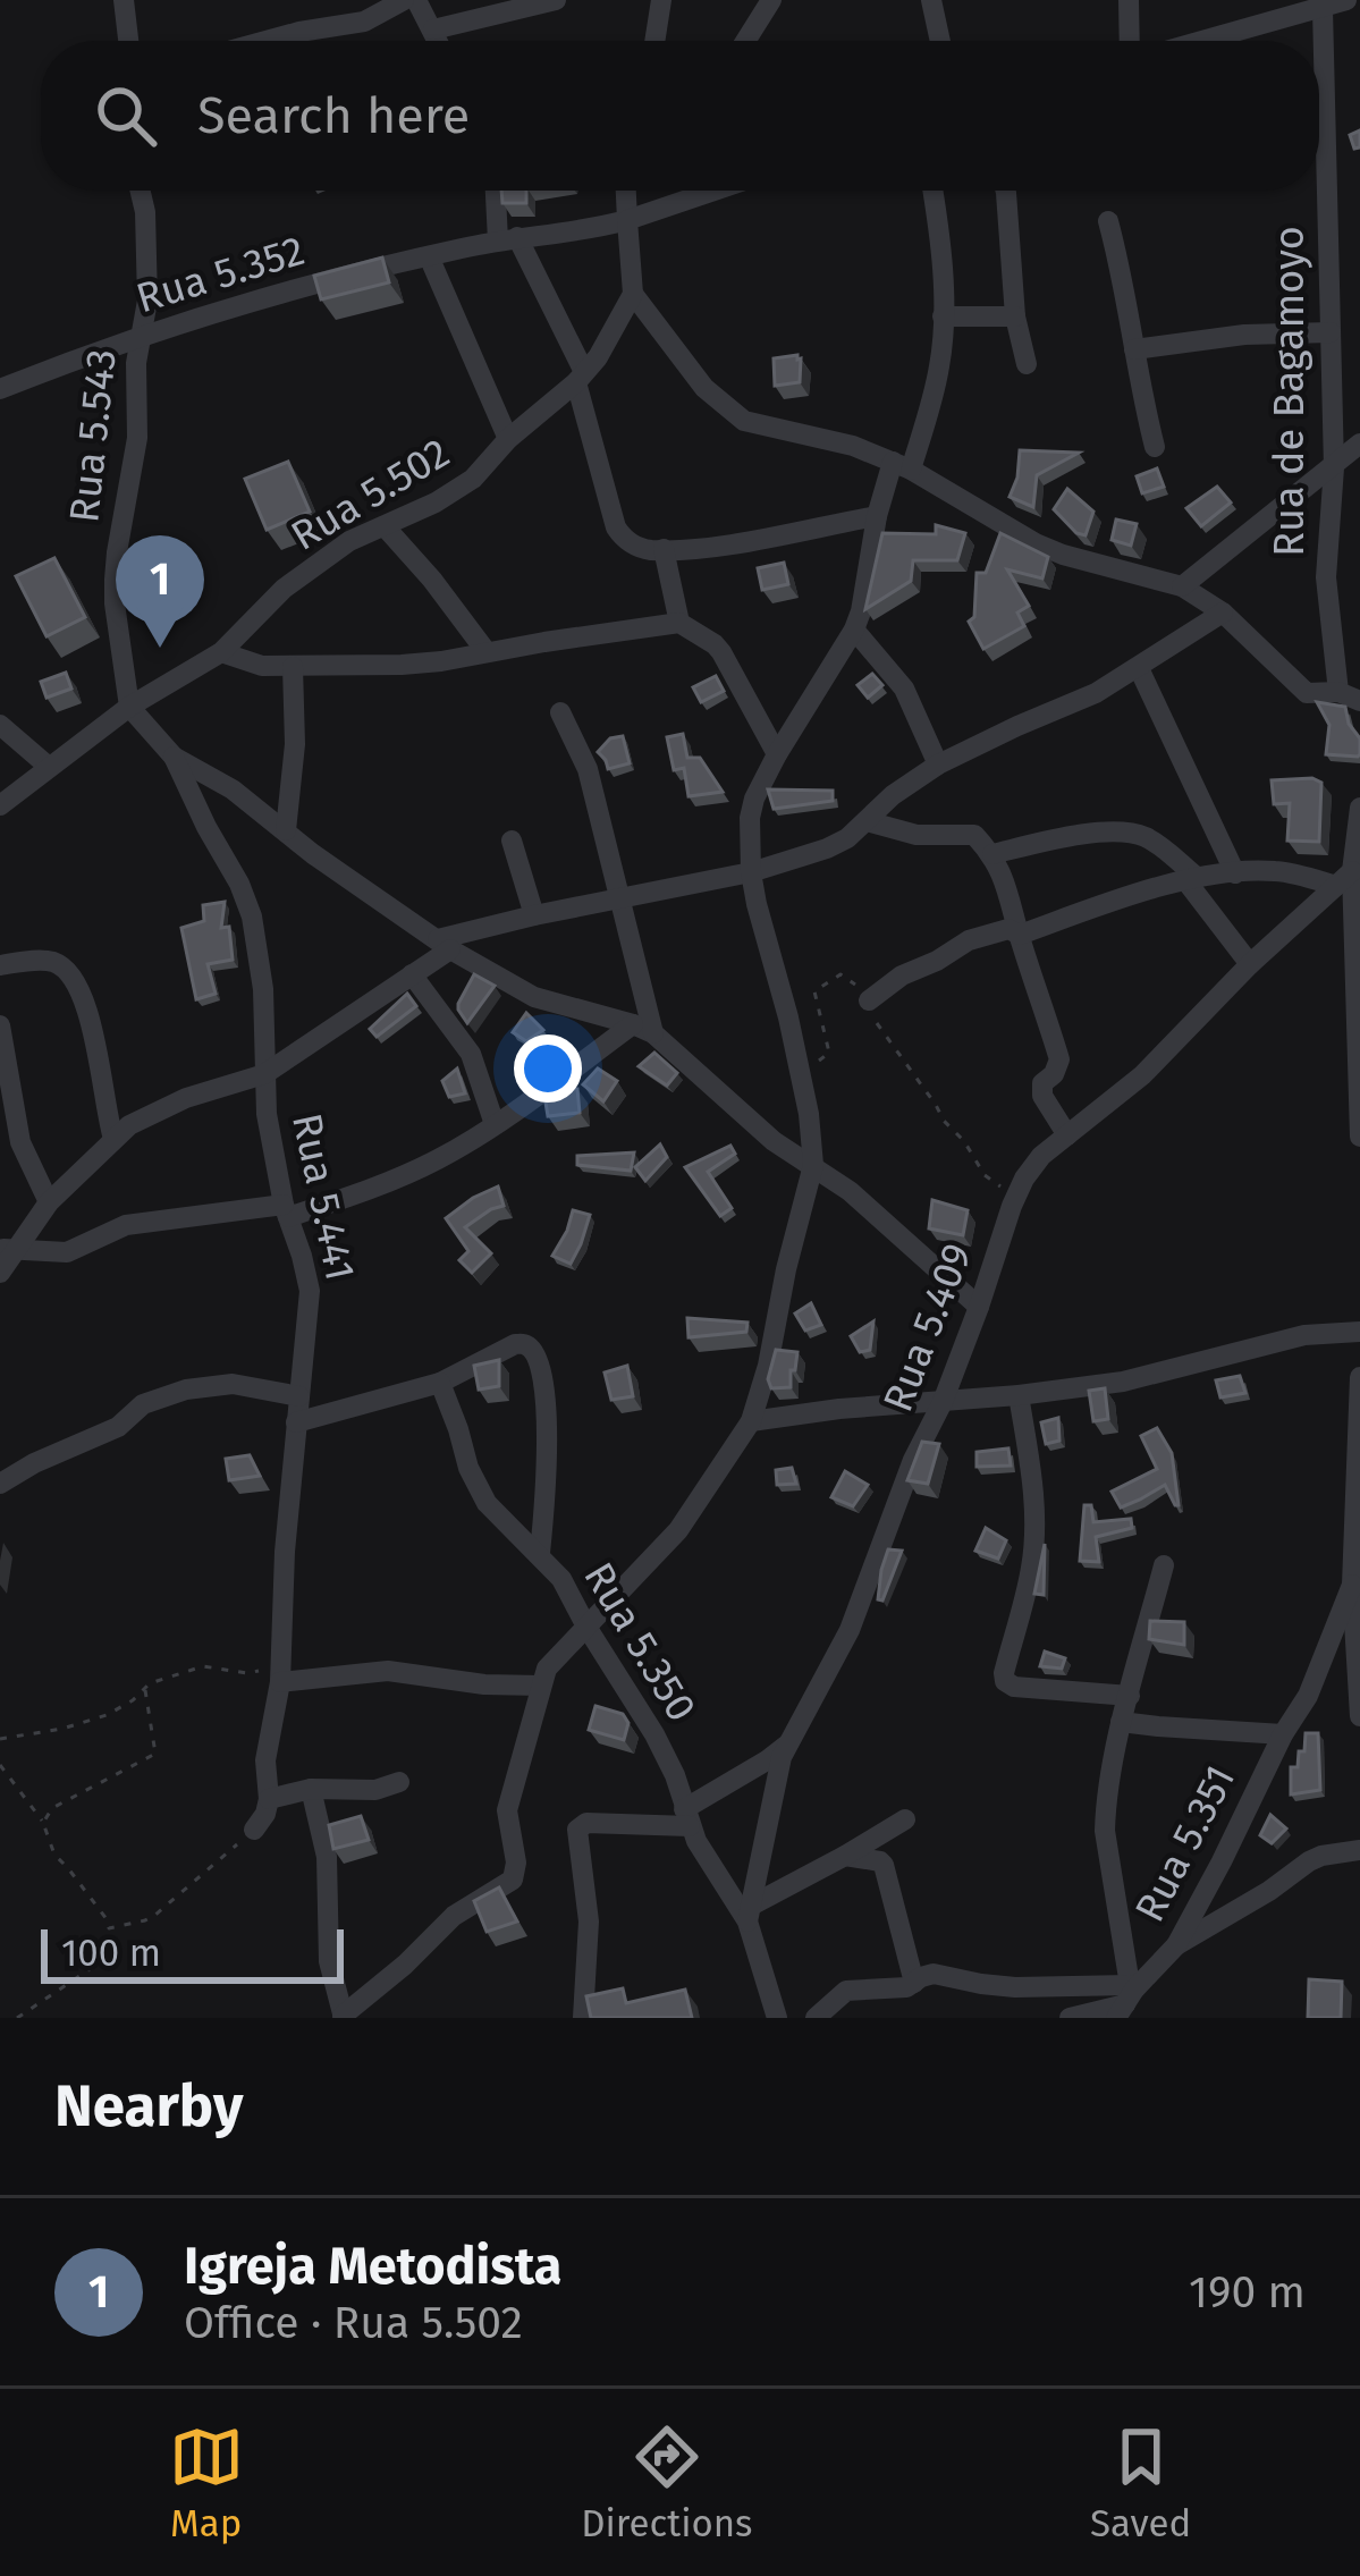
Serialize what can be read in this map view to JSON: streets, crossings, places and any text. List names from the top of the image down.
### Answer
{
  "streets": {
    "street": [
      "Rua 5.352",
      "Rua de Bagamoyo",
      "Rua 5.543",
      "Rua 5.502",
      "Rua 5.441",
      "Rua 5.409",
      "Rua 5.350",
      "Rua 5.351"
    ]
  },
  "crossings": [
    ["Rua 5.352", "Rua 5.543"],
    ["Rua 5.543", "Rua 5.502"],
    ["Rua 5.409", "Rua 5.350"]
  ],
  "scale_bar": "100 m",
  "page": {
    "search": "Search here",
    "pins": "1",
    "scale": "100 m",
    "heading": "Nearby",
    "list": [
      {
        "mark": "1",
        "name": "Igreja Metodista",
        "note": "Office · Rua 5.502",
        "value": "190 m"
      }
    ],
    "nav": ["Map", "Directions", "Saved"]
  }
}
